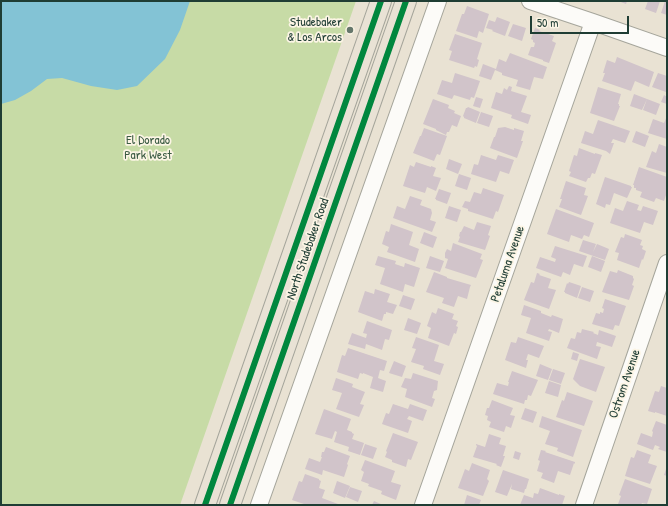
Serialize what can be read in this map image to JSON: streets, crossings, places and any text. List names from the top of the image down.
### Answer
{
  "streets": {
    "main road": ["North Studebaker Road"],
    "street": ["Petaluma Avenue", "Ostrom Avenue"]
  },
  "parks": ["El Dorado Park West"],
  "places": ["Studebaker & Los Arcos"],
  "scale_bar": "50 m"
}
